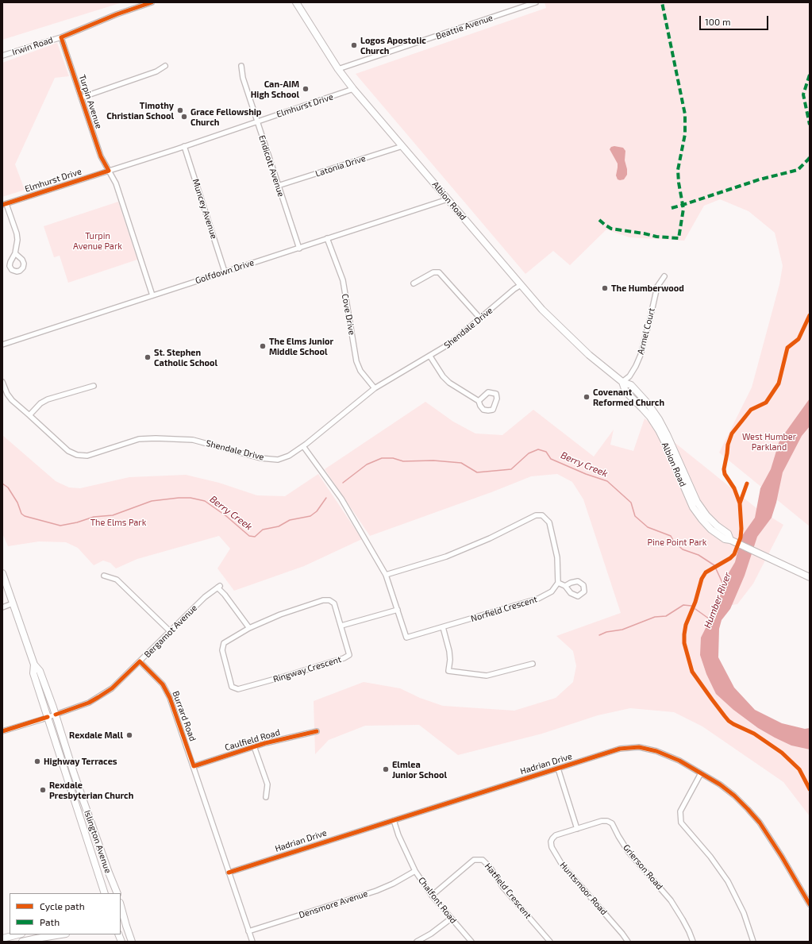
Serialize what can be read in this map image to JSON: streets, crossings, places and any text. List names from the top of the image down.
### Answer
{
  "streets": {
    "main road": ["Albion Road", "Islington Avenue"],
    "street": [
      "Beattie Avenue",
      "Irwin Road",
      "Turpin Avenue",
      "Elmhurst Drive",
      "Endicott Avenue",
      "Latonia Drive",
      "Muncey Avenue",
      "Golfdown Drive",
      "Cove Drive",
      "Shendale Drive",
      "Armel Court",
      "Norfield Crescent",
      "Bergamot Avenue",
      "Ringway Crescent",
      "Burrard Road",
      "Caulfield Road",
      "Hadrian Drive",
      "Grierson Road",
      "Huntsmoor Road",
      "Hatfield Crescent",
      "Chalfont Road",
      "Densmore Avenue"
    ]
  },
  "crossings": [
    ["Beattie Avenue", "Albion Road"],
    ["Irwin Road", "Turpin Avenue"],
    ["Turpin Avenue", "Elmhurst Drive"],
    ["Turpin Avenue", "Golfdown Drive"],
    ["Elmhurst Drive", "Endicott Avenue"],
    ["Elmhurst Drive", "Albion Road"],
    ["Elmhurst Drive", "Muncey Avenue"],
    ["Endicott Avenue", "Latonia Drive"],
    ["Endicott Avenue", "Golfdown Drive"],
    ["Latonia Drive", "Albion Road"],
    ["Albion Road", "Golfdown Drive"],
    ["Albion Road", "Shendale Drive"],
    ["Albion Road", "Armel Court"],
    ["Muncey Avenue", "Golfdown Drive"],
    ["Golfdown Drive", "Cove Drive"],
    ["Cove Drive", "Shendale Drive"],
    ["Shendale Drive", "Norfield Crescent"],
    ["Bergamot Avenue", "Ringway Crescent"],
    ["Bergamot Avenue", "Burrard Road"],
    ["Bergamot Avenue", "Islington Avenue"],
    ["Burrard Road", "Caulfield Road"],
    ["Burrard Road", "Hadrian Drive"],
    ["Burrard Road", "Densmore Avenue"],
    ["Hadrian Drive", "Chalfont Road"],
    ["Grierson Road", "Huntsmoor Road"],
    ["Hatfield Crescent", "Chalfont Road"],
    ["Chalfont Road", "Densmore Avenue"]
  ],
  "water": ["Berry Creek", "Humber River"],
  "parks": [
    "Turpin Avenue Park",
    "West Humber Parkland",
    "The Elms Park",
    "Pine Point Park"
  ],
  "places": [
    "Logos Apostolic Church",
    "Can-AIM High School",
    "Timothy Christian School",
    "Grace Fellowship Church",
    "The Humberwood",
    "The Elms Junior Middle School",
    "St. Stephen Catholic School",
    "Covenant Reformed Church",
    "Rexdale Mall",
    "Highway Terraces",
    "Elmlea Junior School",
    "Rexdale Presbyterian Church"
  ],
  "legend": ["Cycle path", "Path"],
  "scale_bar": "100 m"
}
